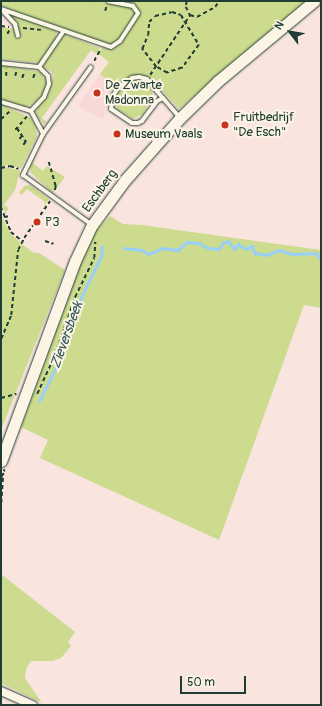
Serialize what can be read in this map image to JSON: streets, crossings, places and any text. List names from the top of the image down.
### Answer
{
  "streets": {
    "street": ["Eschberg"]
  },
  "water": ["Zieversbeek"],
  "places": [
    "De Zwarte Madonna",
    "Fruitbedrijf \"De Esch\"",
    "Museum Vaals",
    "P3"
  ],
  "scale_bar": "50 m",
  "north": "top left"
}
